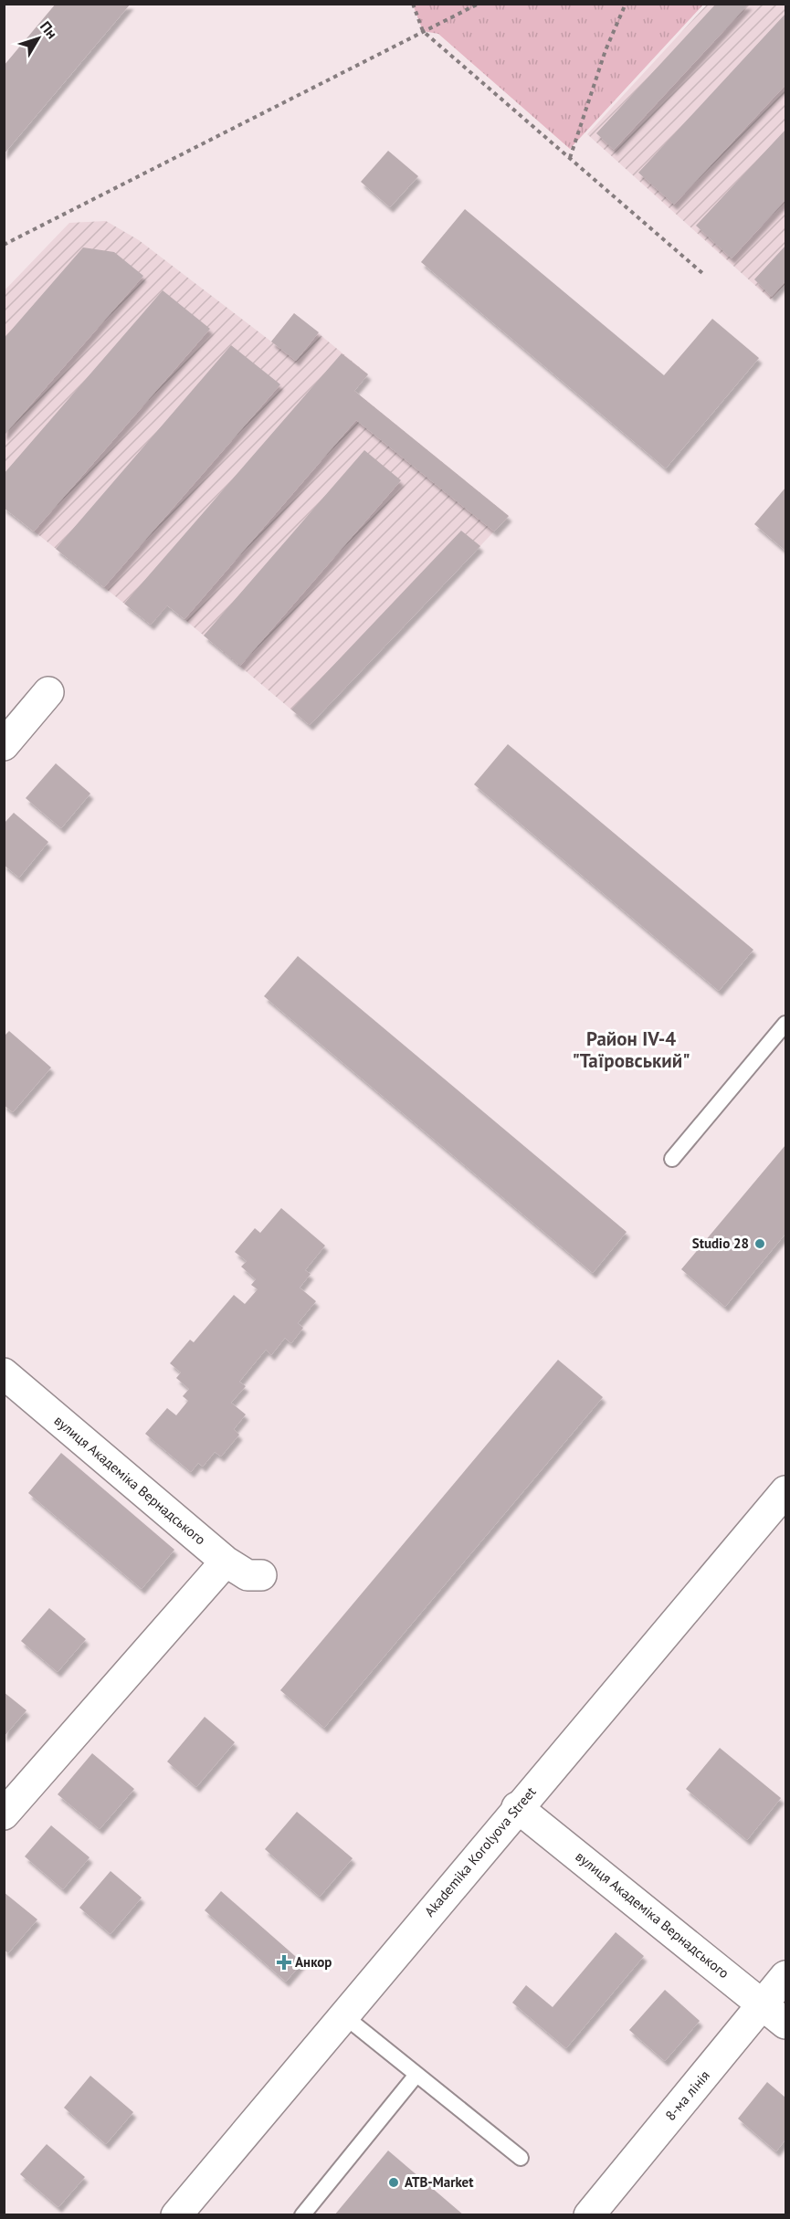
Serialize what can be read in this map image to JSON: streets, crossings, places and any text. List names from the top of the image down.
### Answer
{
  "streets": {
    "street": ["вулиця Академіка Вернадського", "Akademika Korolyova Street", "8-ма лінія"]
  },
  "crossings": [
    ["вулиця Академіка Вернадського", "Akademika Korolyova Street"],
    ["вулиця Академіка Вернадського", "8-ма лінія"]
  ],
  "districts": ["Район IV-4 \"Таїровський\""],
  "places": {
    "other": ["Studio 28", "ATB-Market"],
    "health": ["Анкор"]
  },
  "north": "top right"
}
